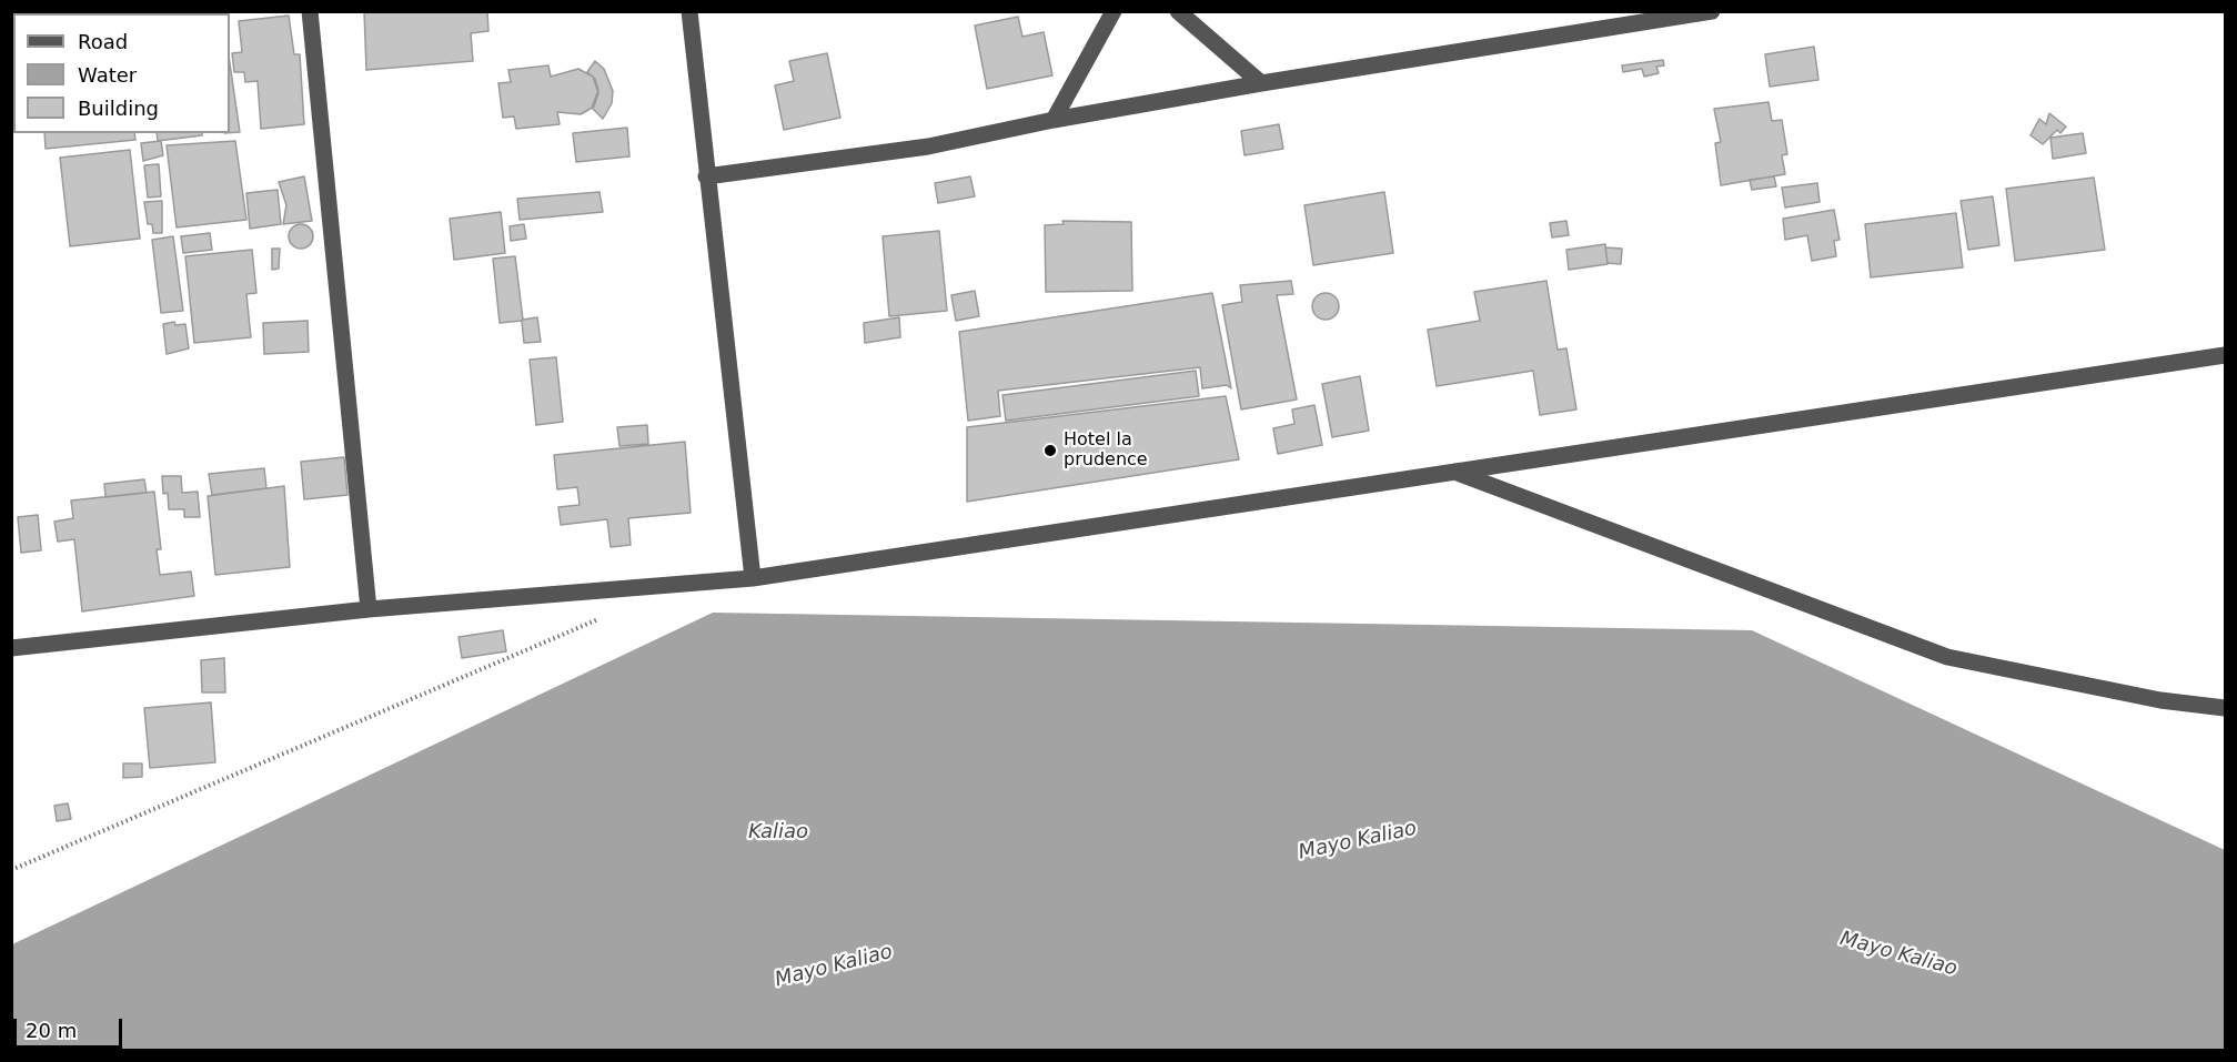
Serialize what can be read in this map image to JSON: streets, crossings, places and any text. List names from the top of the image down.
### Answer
{
  "water": ["Kaliao", "Mayo Kaliao"],
  "places": ["Hotel la prudence"],
  "legend": ["Road", "Water", "Building"],
  "scale_bar": "20 m"
}
